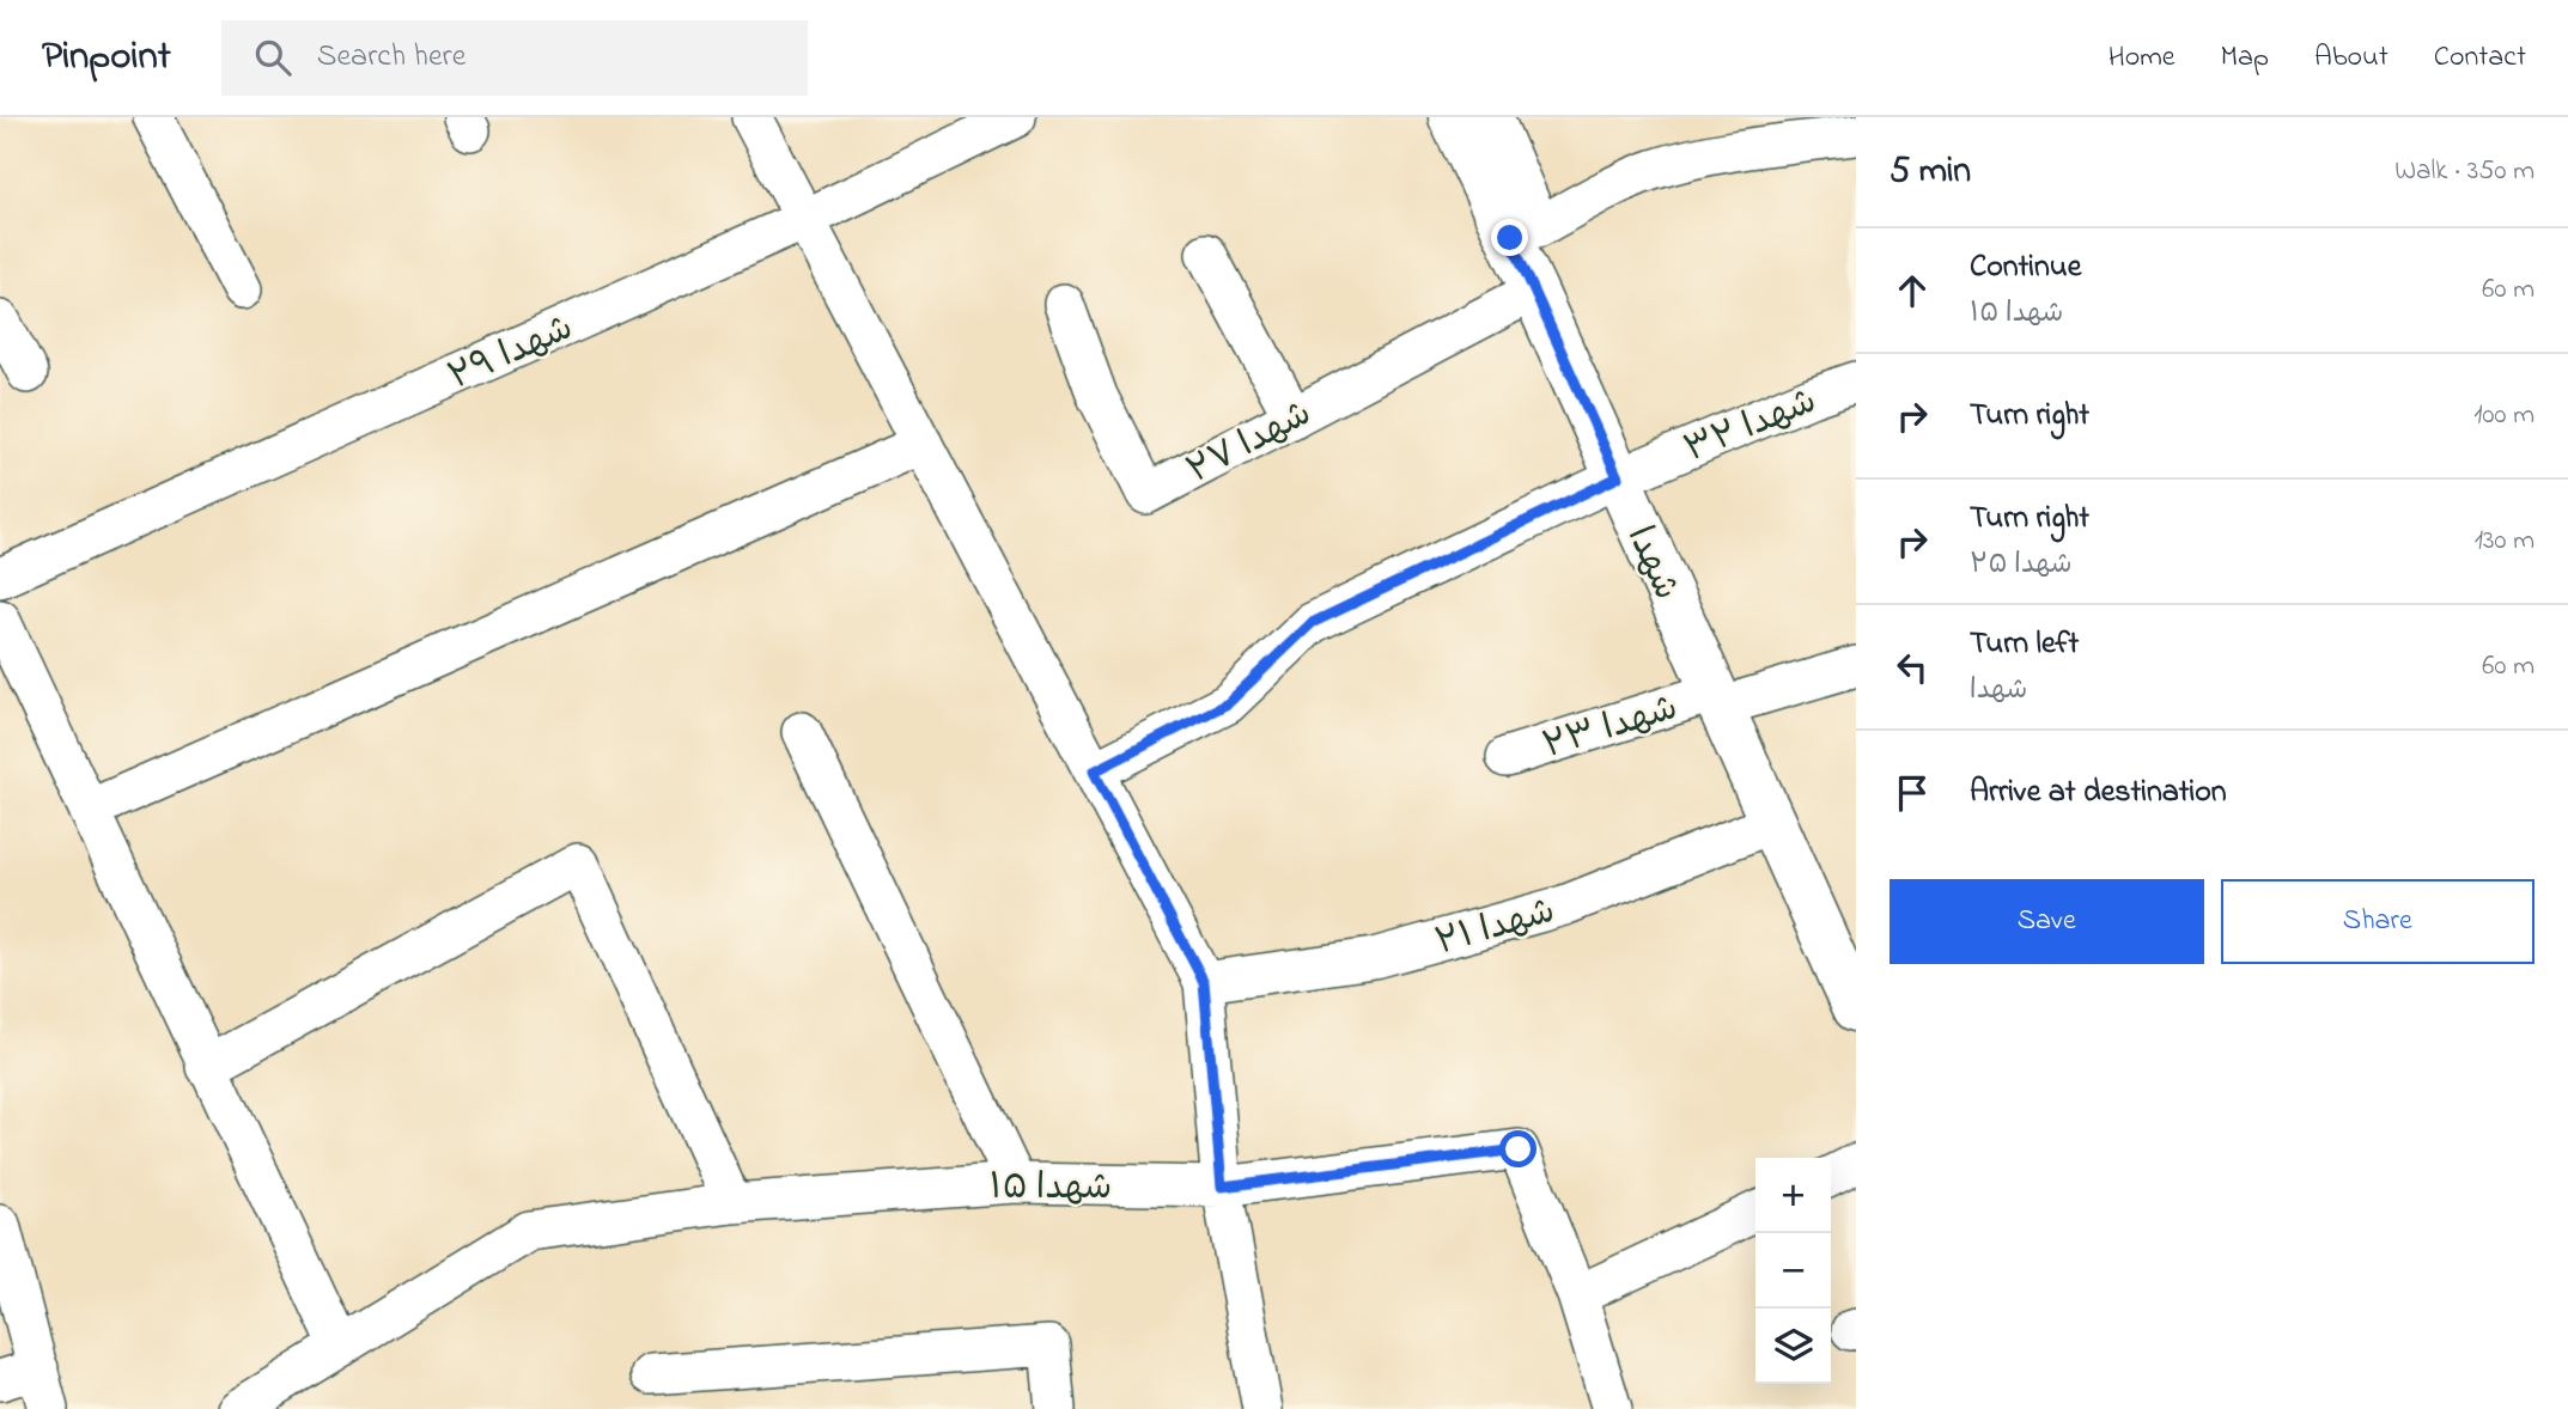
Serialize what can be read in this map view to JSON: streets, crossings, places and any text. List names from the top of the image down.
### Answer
{
  "streets": {
    "main road": ["شهدا"],
    "street": [
      "شهدا ۲۹",
      "شهدا ۳۲",
      "شهدا ۲۷",
      "شهدا ۲۳",
      "شهدا ۲۱",
      "شهدا ۱۵"
    ]
  },
  "crossings": [
    ["شهدا ۳۲", "شهدا"],
    ["شهدا ۲۷", "شهدا"],
    ["شهدا", "شهدا ۲۳"],
    ["شهدا", "شهدا ۲۱"]
  ],
  "page": {
    "header": "Pinpoint",
    "search": "Search here",
    "nav": [
      "Home",
      "Map",
      "About",
      "Contact"
    ],
    "heading": ["5 min", "Walk · 350 m"],
    "list": [
      ["Continue", "شهدا ۱۵", "60 m"],
      ["Turn right", "100 m"],
      ["Turn right", "شهدا ۲۵", "130 m"],
      ["Turn left", "شهدا", "60 m"],
      "Arrive at destination"
    ],
    "buttons": ["Save", "Share"],
    "map_buttons": ["+", "−"]
  }
}
